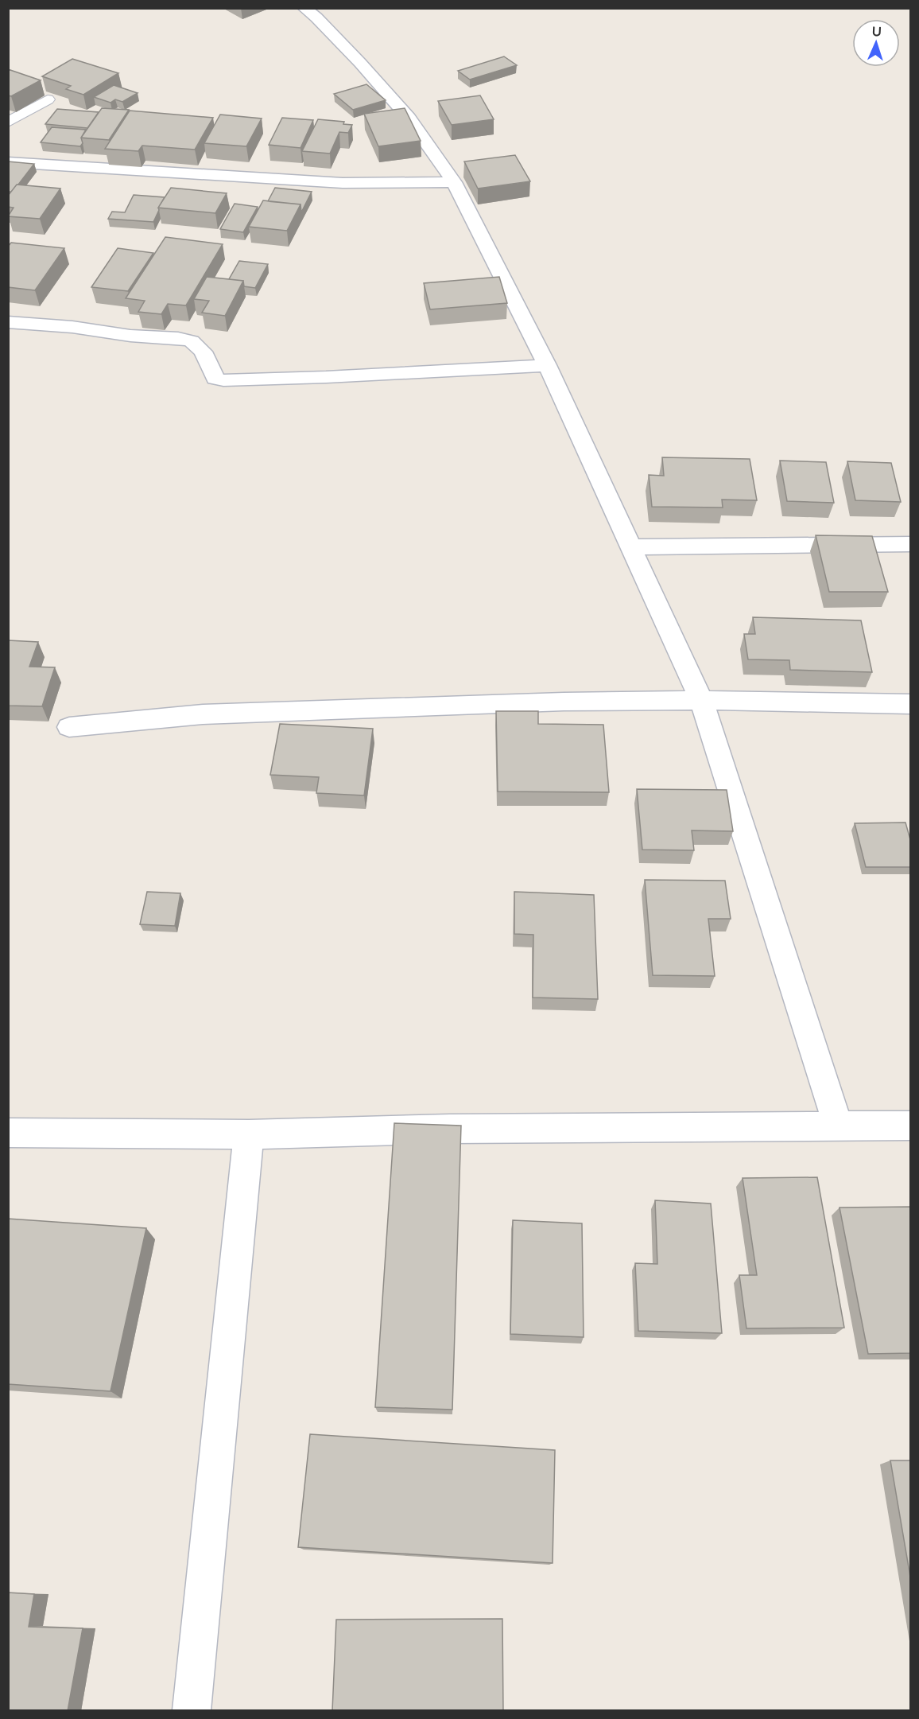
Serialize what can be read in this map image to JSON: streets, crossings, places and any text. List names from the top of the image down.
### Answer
{
  "north": "top"
}
